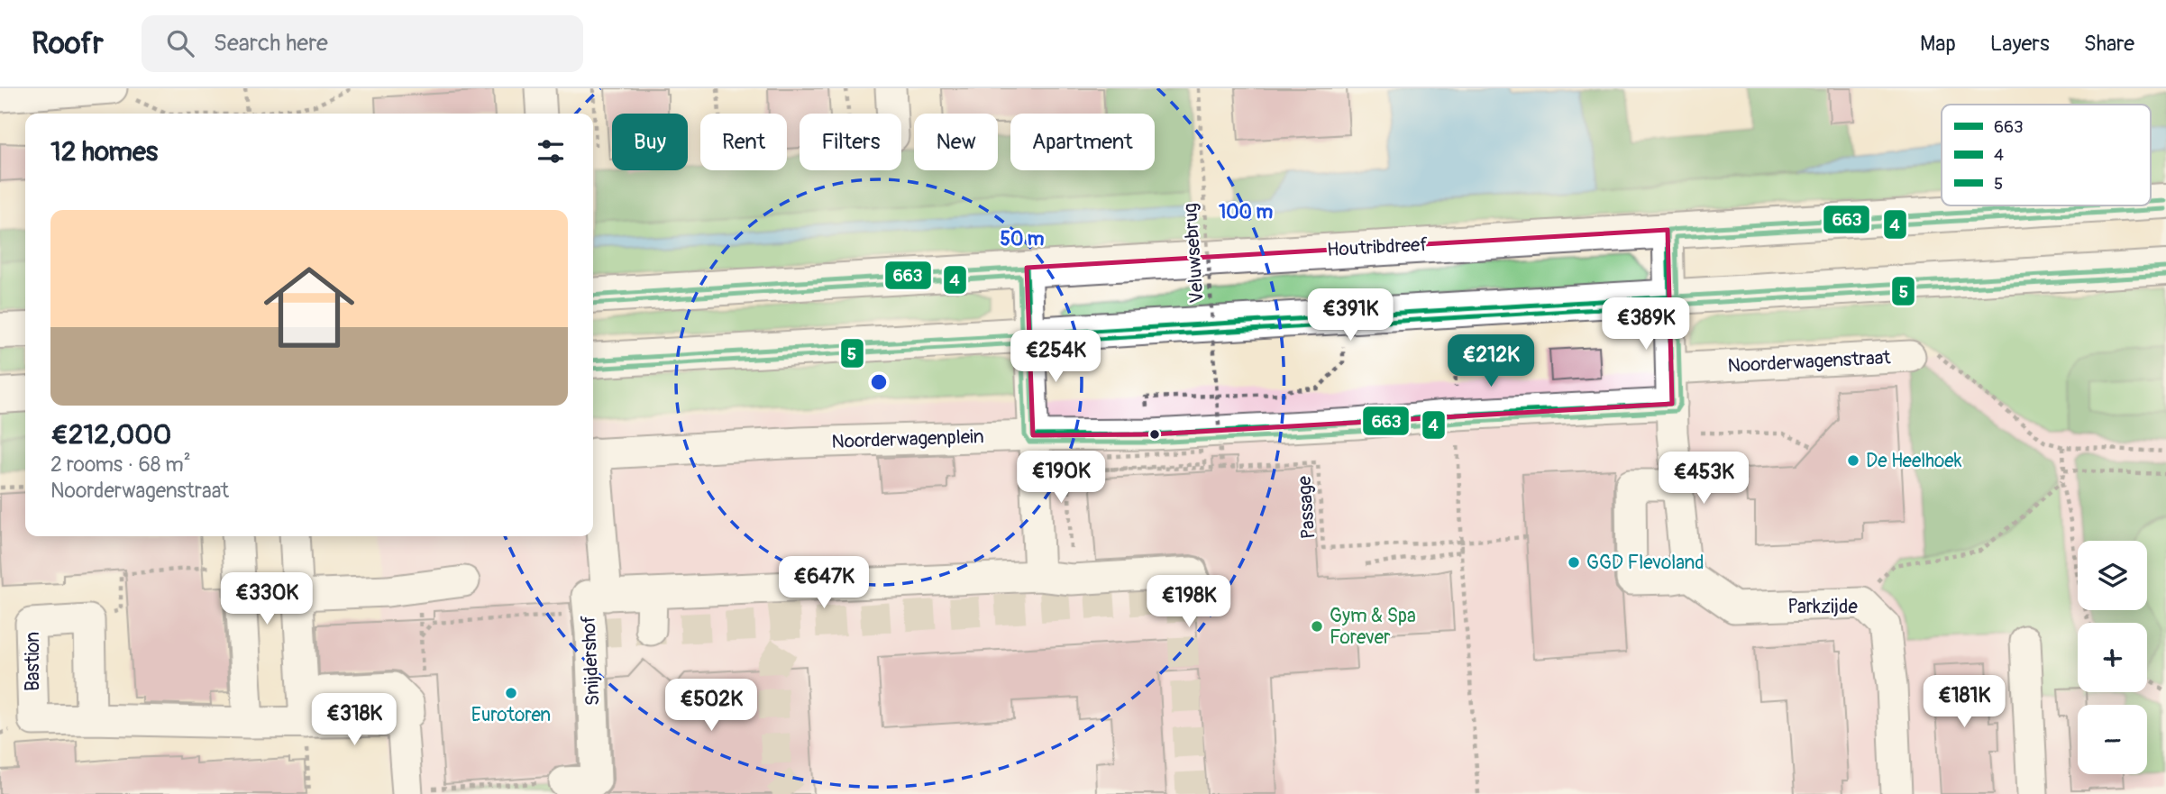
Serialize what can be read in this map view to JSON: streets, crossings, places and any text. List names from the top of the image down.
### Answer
{
  "streets": {
    "main road": ["Houtribdreef"],
    "street": [
      "Noorderwagenstraat",
      "Noorderwagenplein",
      "Parkzijde",
      "Snijdershof",
      "Bastion"
    ],
    "path": ["Veluwsebrug", "Passage"]
  },
  "crossings": [
    ["Veluwsebrug", "Passage"]
  ],
  "places": [
    "De Heelhoek",
    "GGD Flevoland",
    "Gym & Spa Forever",
    "Eurotoren"
  ],
  "lines": ["transit line 663", "transit line 4", "transit line 5"],
  "legend": ["663", "4", "5"],
  "page": {
    "header": "Roofr",
    "search": "Search here",
    "nav": ["Map", "Layers", "Share"],
    "chip": [
      "Buy",
      "Rent",
      "Filters",
      "New",
      "Apartment"
    ],
    "heading": "12 homes",
    "list": [
      {
        "name": "€212,000",
        "note": "2 rooms · 68 m² · Noorderwagenstraat"
      }
    ],
    "price": [
      "€391K",
      "€389K",
      "€254K",
      "€212K",
      "€190K",
      "€453K",
      "€647K",
      "€330K",
      "€198K",
      "€181K",
      "€502K",
      "€318K"
    ],
    "map_buttons": ["+", "−"]
  },
  "rings": ["100 m", "50 m"]
}
